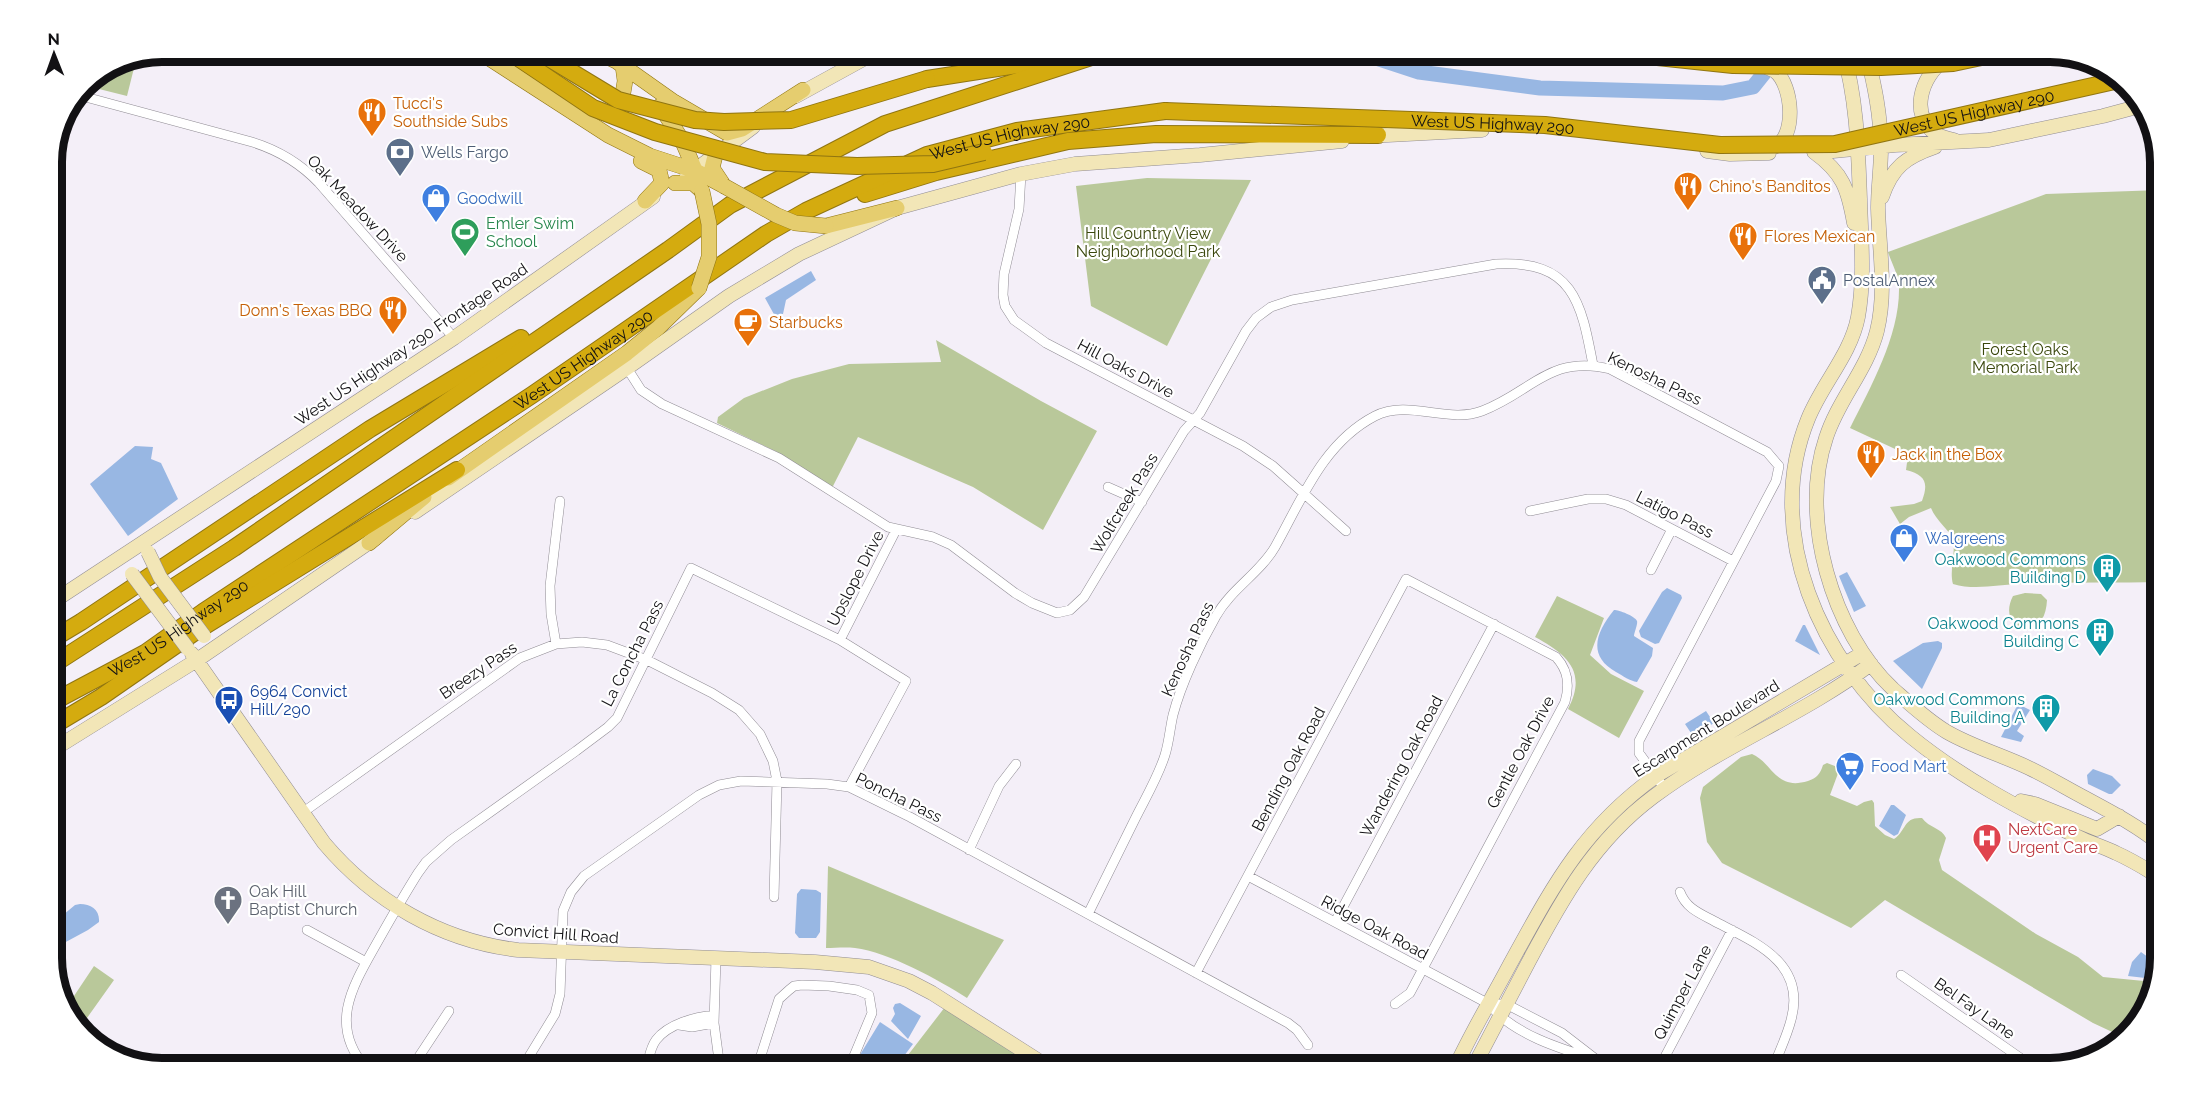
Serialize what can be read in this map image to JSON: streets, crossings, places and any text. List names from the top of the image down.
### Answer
{
  "streets": {
    "highway": ["West US Highway 290"],
    "main road": ["West US Highway 290 Frontage Road", "Escarpment Boulevard", "Convict Hill Road"],
    "street": [
      "Oak Meadow Drive",
      "Hill Oaks Drive",
      "Kenosha Pass",
      "Wolfcreek Pass",
      "Latigo Pass",
      "Upslope Drive",
      "La Concha Pass",
      "Breezy Pass",
      "Gentle Oak Drive",
      "Wandering Oak Road",
      "Bending Oak Road",
      "Poncha Pass",
      "Ridge Oak Road",
      "Quimper Lane",
      "Bel Fay Lane"
    ]
  },
  "crossings": [
    ["West US Highway 290", "Hill Oaks Drive"],
    ["West US Highway 290", "Wolfcreek Pass"],
    ["West US Highway 290", "Convict Hill Road"],
    ["Oak Meadow Drive", "West US Highway 290 Frontage Road"],
    ["West US Highway 290 Frontage Road", "Convict Hill Road"],
    ["Hill Oaks Drive", "Kenosha Pass"],
    ["Hill Oaks Drive", "Wolfcreek Pass"],
    ["Kenosha Pass", "Wolfcreek Pass"],
    ["Kenosha Pass", "Latigo Pass"],
    ["Kenosha Pass", "Escarpment Boulevard"],
    ["Kenosha Pass", "Poncha Pass"],
    ["Wolfcreek Pass", "Upslope Drive"],
    ["Upslope Drive", "La Concha Pass"],
    ["La Concha Pass", "Breezy Pass"],
    ["La Concha Pass", "Poncha Pass"],
    ["La Concha Pass", "Convict Hill Road"],
    ["Breezy Pass", "Poncha Pass"],
    ["Breezy Pass", "Convict Hill Road"],
    ["Escarpment Boulevard", "Ridge Oak Road"],
    ["Gentle Oak Drive", "Wandering Oak Road"],
    ["Gentle Oak Drive", "Bending Oak Road"],
    ["Gentle Oak Drive", "Ridge Oak Road"],
    ["Wandering Oak Road", "Ridge Oak Road"],
    ["Bending Oak Road", "Poncha Pass"],
    ["Bending Oak Road", "Ridge Oak Road"],
    ["Poncha Pass", "Convict Hill Road"]
  ],
  "parks": ["Hill Country View Neighborhood Park", "Forest Oaks Memorial Park"],
  "places": {
    "restaurant": [
      "Tucci's Southside Subs",
      "Chino's Banditos",
      "Flores Mexican",
      "Donn's Texas BBQ",
      "Jack in the Box"
    ],
    "bank": ["Wells Fargo"],
    "shop": ["Goodwill", "Walgreens"],
    "sports": ["Emler Swim School"],
    "public building": ["PostalAnnex"],
    "cafe": ["Starbucks"],
    "building": ["Oakwood Commons Building D", "Oakwood Commons Building C", "Oakwood Commons Building A"],
    "bus stop": ["6964 Convict Hill/290"],
    "supermarket": ["Food Mart"],
    "hospital": ["NextCare Urgent Care"],
    "church": ["Oak Hill Baptist Church"]
  },
  "north": "top"
}
